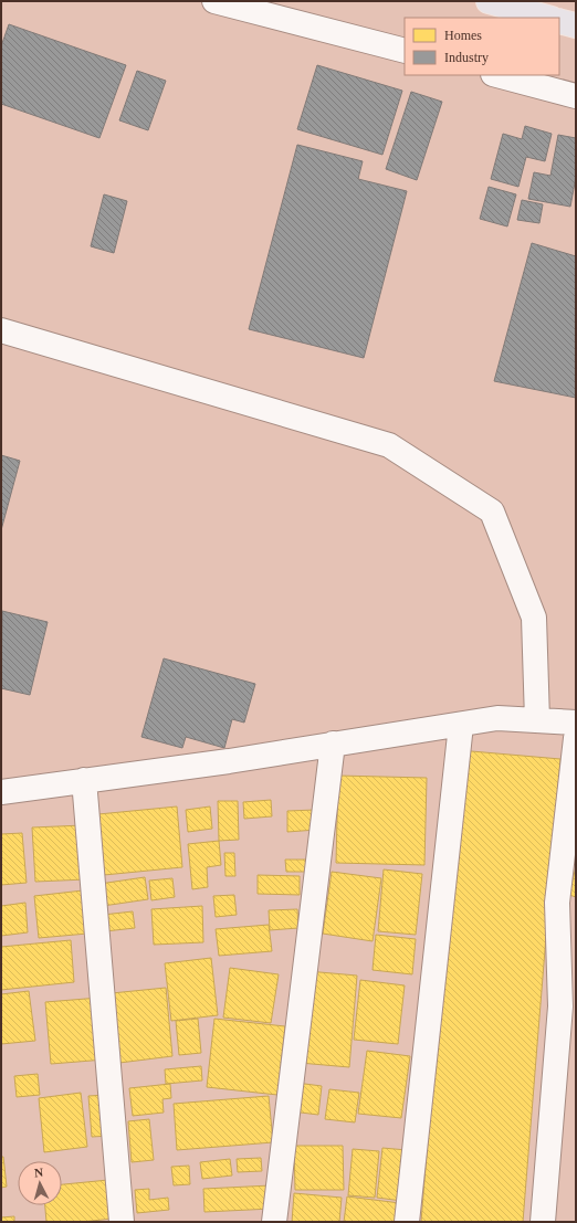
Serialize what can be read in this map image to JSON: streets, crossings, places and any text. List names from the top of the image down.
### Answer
{
  "legend": ["Homes", "Industry"],
  "north": "top"
}
